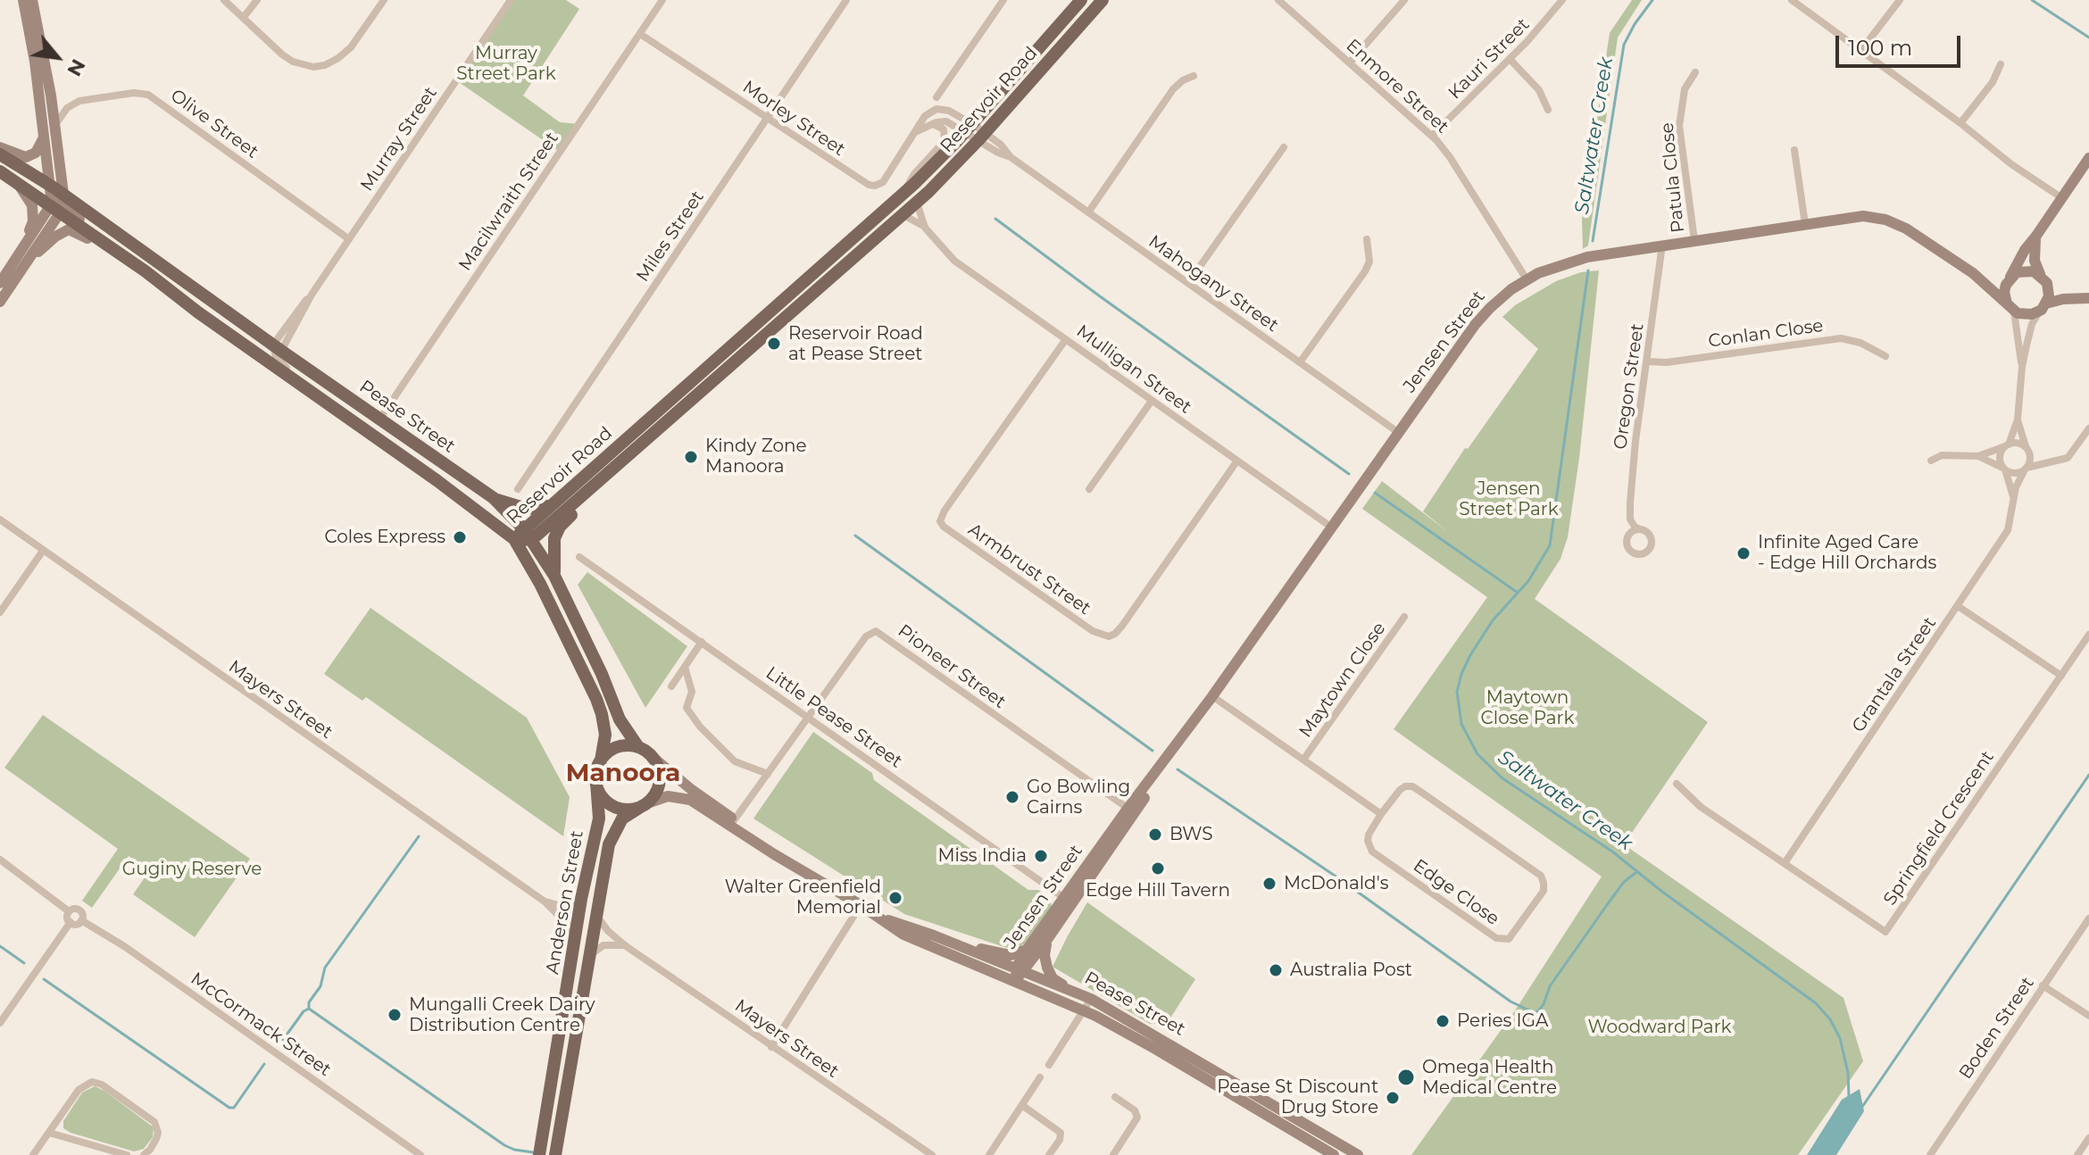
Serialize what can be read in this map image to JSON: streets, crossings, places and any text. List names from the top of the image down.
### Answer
{
  "streets": {
    "main road": ["Reservoir Road", "Pease Street", "Anderson Street"],
    "street": [
      "Kauri Street",
      "Enmore Street",
      "Morley Street",
      "Olive Street",
      "Murray Street",
      "Patula Close",
      "Macilwraith Street",
      "Miles Street",
      "Mahogany Street",
      "Conlan Close",
      "Jensen Street",
      "Mulligan Street",
      "Oregon Street",
      "Armbrust Street",
      "Pioneer Street",
      "Grantala Street",
      "Maytown Close",
      "Mayers Street",
      "Little Pease Street",
      "Springfield Crescent",
      "Edge Close",
      "McCormack Street",
      "Boden Street"
    ]
  },
  "crossings": [
    ["Kauri Street", "Enmore Street"],
    ["Enmore Street", "Jensen Street"],
    ["Reservoir Road", "Morley Street"],
    ["Reservoir Road", "Mahogany Street"],
    ["Reservoir Road", "Mulligan Street"],
    ["Reservoir Road", "Pease Street"],
    ["Morley Street", "Macilwraith Street"],
    ["Morley Street", "Miles Street"],
    ["Morley Street", "Mahogany Street"],
    ["Olive Street", "Murray Street"],
    ["Murray Street", "Pease Street"],
    ["Patula Close", "Jensen Street"],
    ["Macilwraith Street", "Pease Street"],
    ["Mahogany Street", "Jensen Street"],
    ["Conlan Close", "Oregon Street"],
    ["Jensen Street", "Mulligan Street"],
    ["Jensen Street", "Oregon Street"],
    ["Jensen Street", "Pease Street"],
    ["Jensen Street", "Pioneer Street"],
    ["Jensen Street", "Little Pease Street"],
    ["Mulligan Street", "Armbrust Street"],
    ["Pease Street", "Pioneer Street"],
    ["Pease Street", "Anderson Street"],
    ["Pioneer Street", "Little Pease Street"],
    ["Grantala Street", "Springfield Crescent"],
    ["Mayers Street", "Anderson Street"]
  ],
  "districts": ["Manoora"],
  "water": ["Saltwater Creek"],
  "parks": [
    "Murray Street Park",
    "Jensen Street Park",
    "Maytown Close Park",
    "Guginy Reserve",
    "Woodward Park"
  ],
  "places": [
    "Reservoir Road at Pease Street",
    "Kindy Zone Manoora",
    "Coles Express",
    "Infinite Aged Care - Edge Hill Orchards",
    "Go Bowling Cairns",
    "BWS",
    "Miss India",
    "Edge Hill Tavern",
    "McDonald's",
    "Walter Greenfield Memorial",
    "Australia Post",
    "Mungalli Creek Dairy Distribution Centre",
    "Peries IGA",
    "Omega Health Medical Centre",
    "Pease St Discount Drug Store"
  ],
  "scale_bar": "100 m",
  "north": "bottom right"
}
